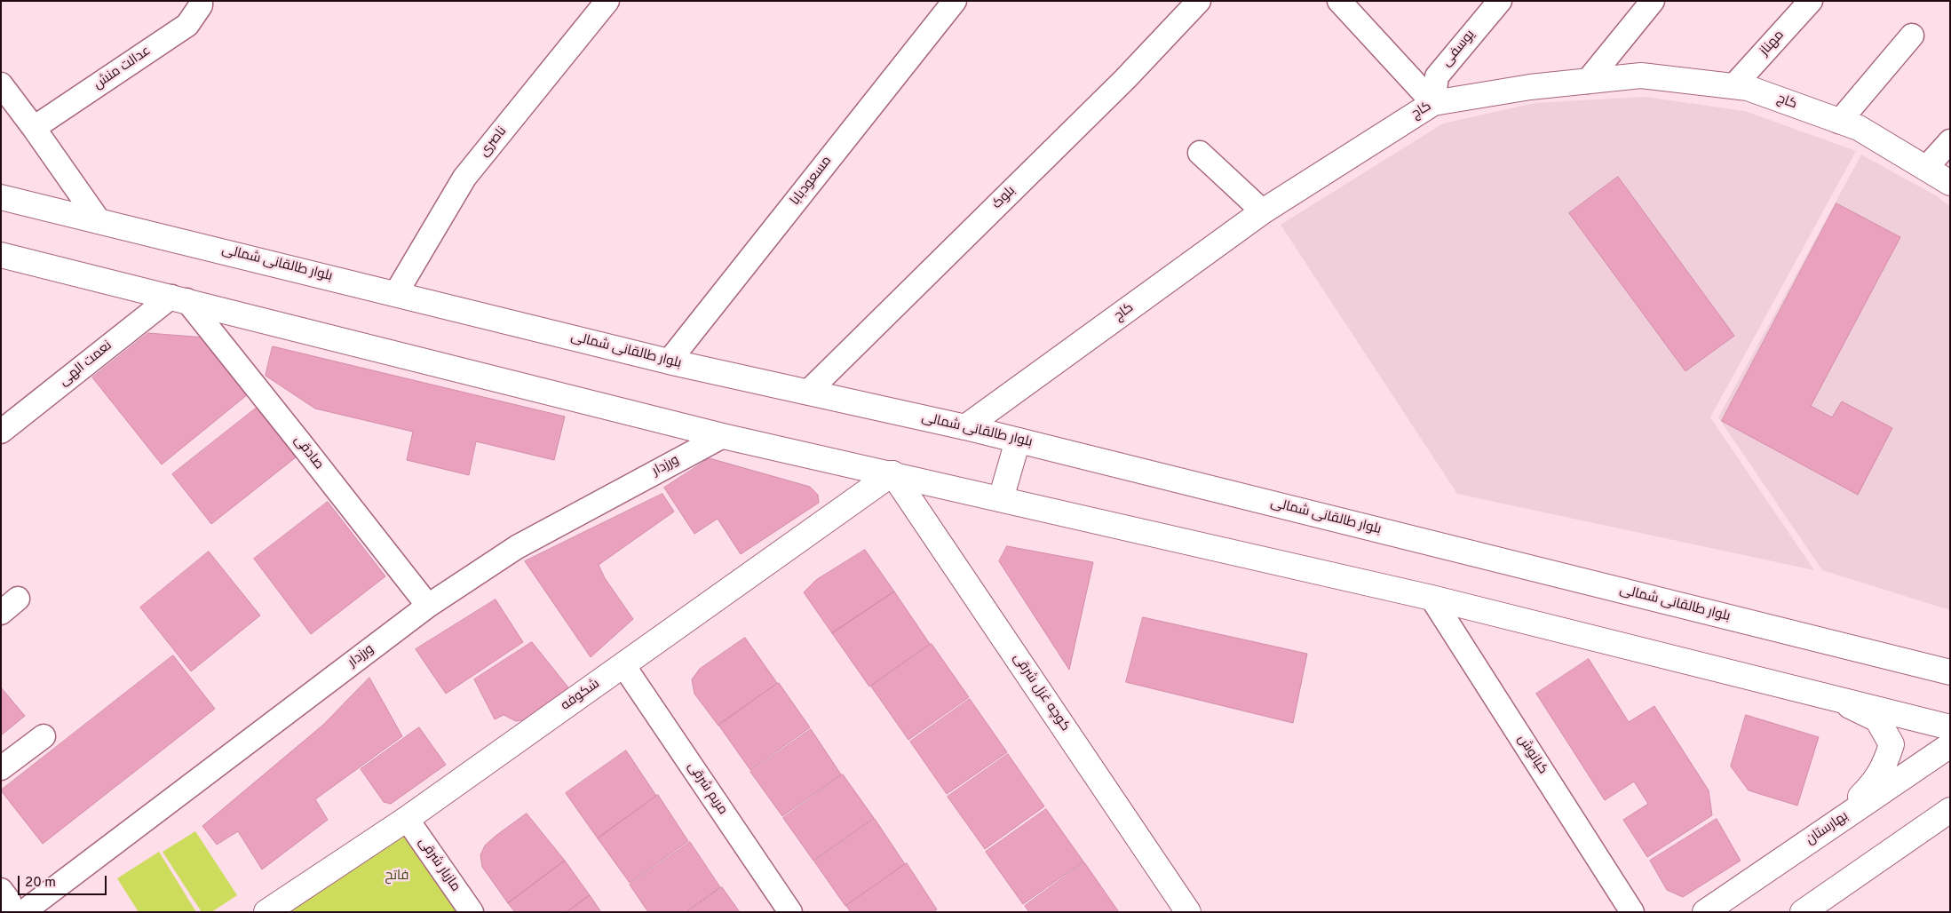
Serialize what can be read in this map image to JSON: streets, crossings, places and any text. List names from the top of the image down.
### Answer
{
  "streets": {
    "main road": [
      "کاج",
      "بلوار طالقانی شمالی",
      "کوچه غزل شرقی",
      "شکوفه",
      "بهارستان"
    ],
    "street": [
      "مهناز",
      "یوسفی",
      "عدالت منش",
      "ناصری",
      "مسعودبابا",
      "بلوک",
      "نعمت الهی",
      "صادقی",
      "ورزدار",
      "کیانوش",
      "مریم شرقی",
      "مازیار شرقی"
    ]
  },
  "crossings": [
    ["مهناز", "کاج"],
    ["یوسفی", "کاج"],
    ["کاج", "بلوار طالقانی شمالی"],
    ["ناصری", "بلوار طالقانی شمالی"],
    ["مسعودبابا", "بلوار طالقانی شمالی"],
    ["بلوک", "بلوار طالقانی شمالی"],
    ["نعمت الهی", "صادقی"],
    ["صادقی", "ورزدار"],
    ["کوچه غزل شرقی", "شکوفه"],
    ["شکوفه", "مریم شرقی"],
    ["شکوفه", "مازیار شرقی"]
  ],
  "parks": ["فاتح"],
  "scale_bar": "20 m"
}
